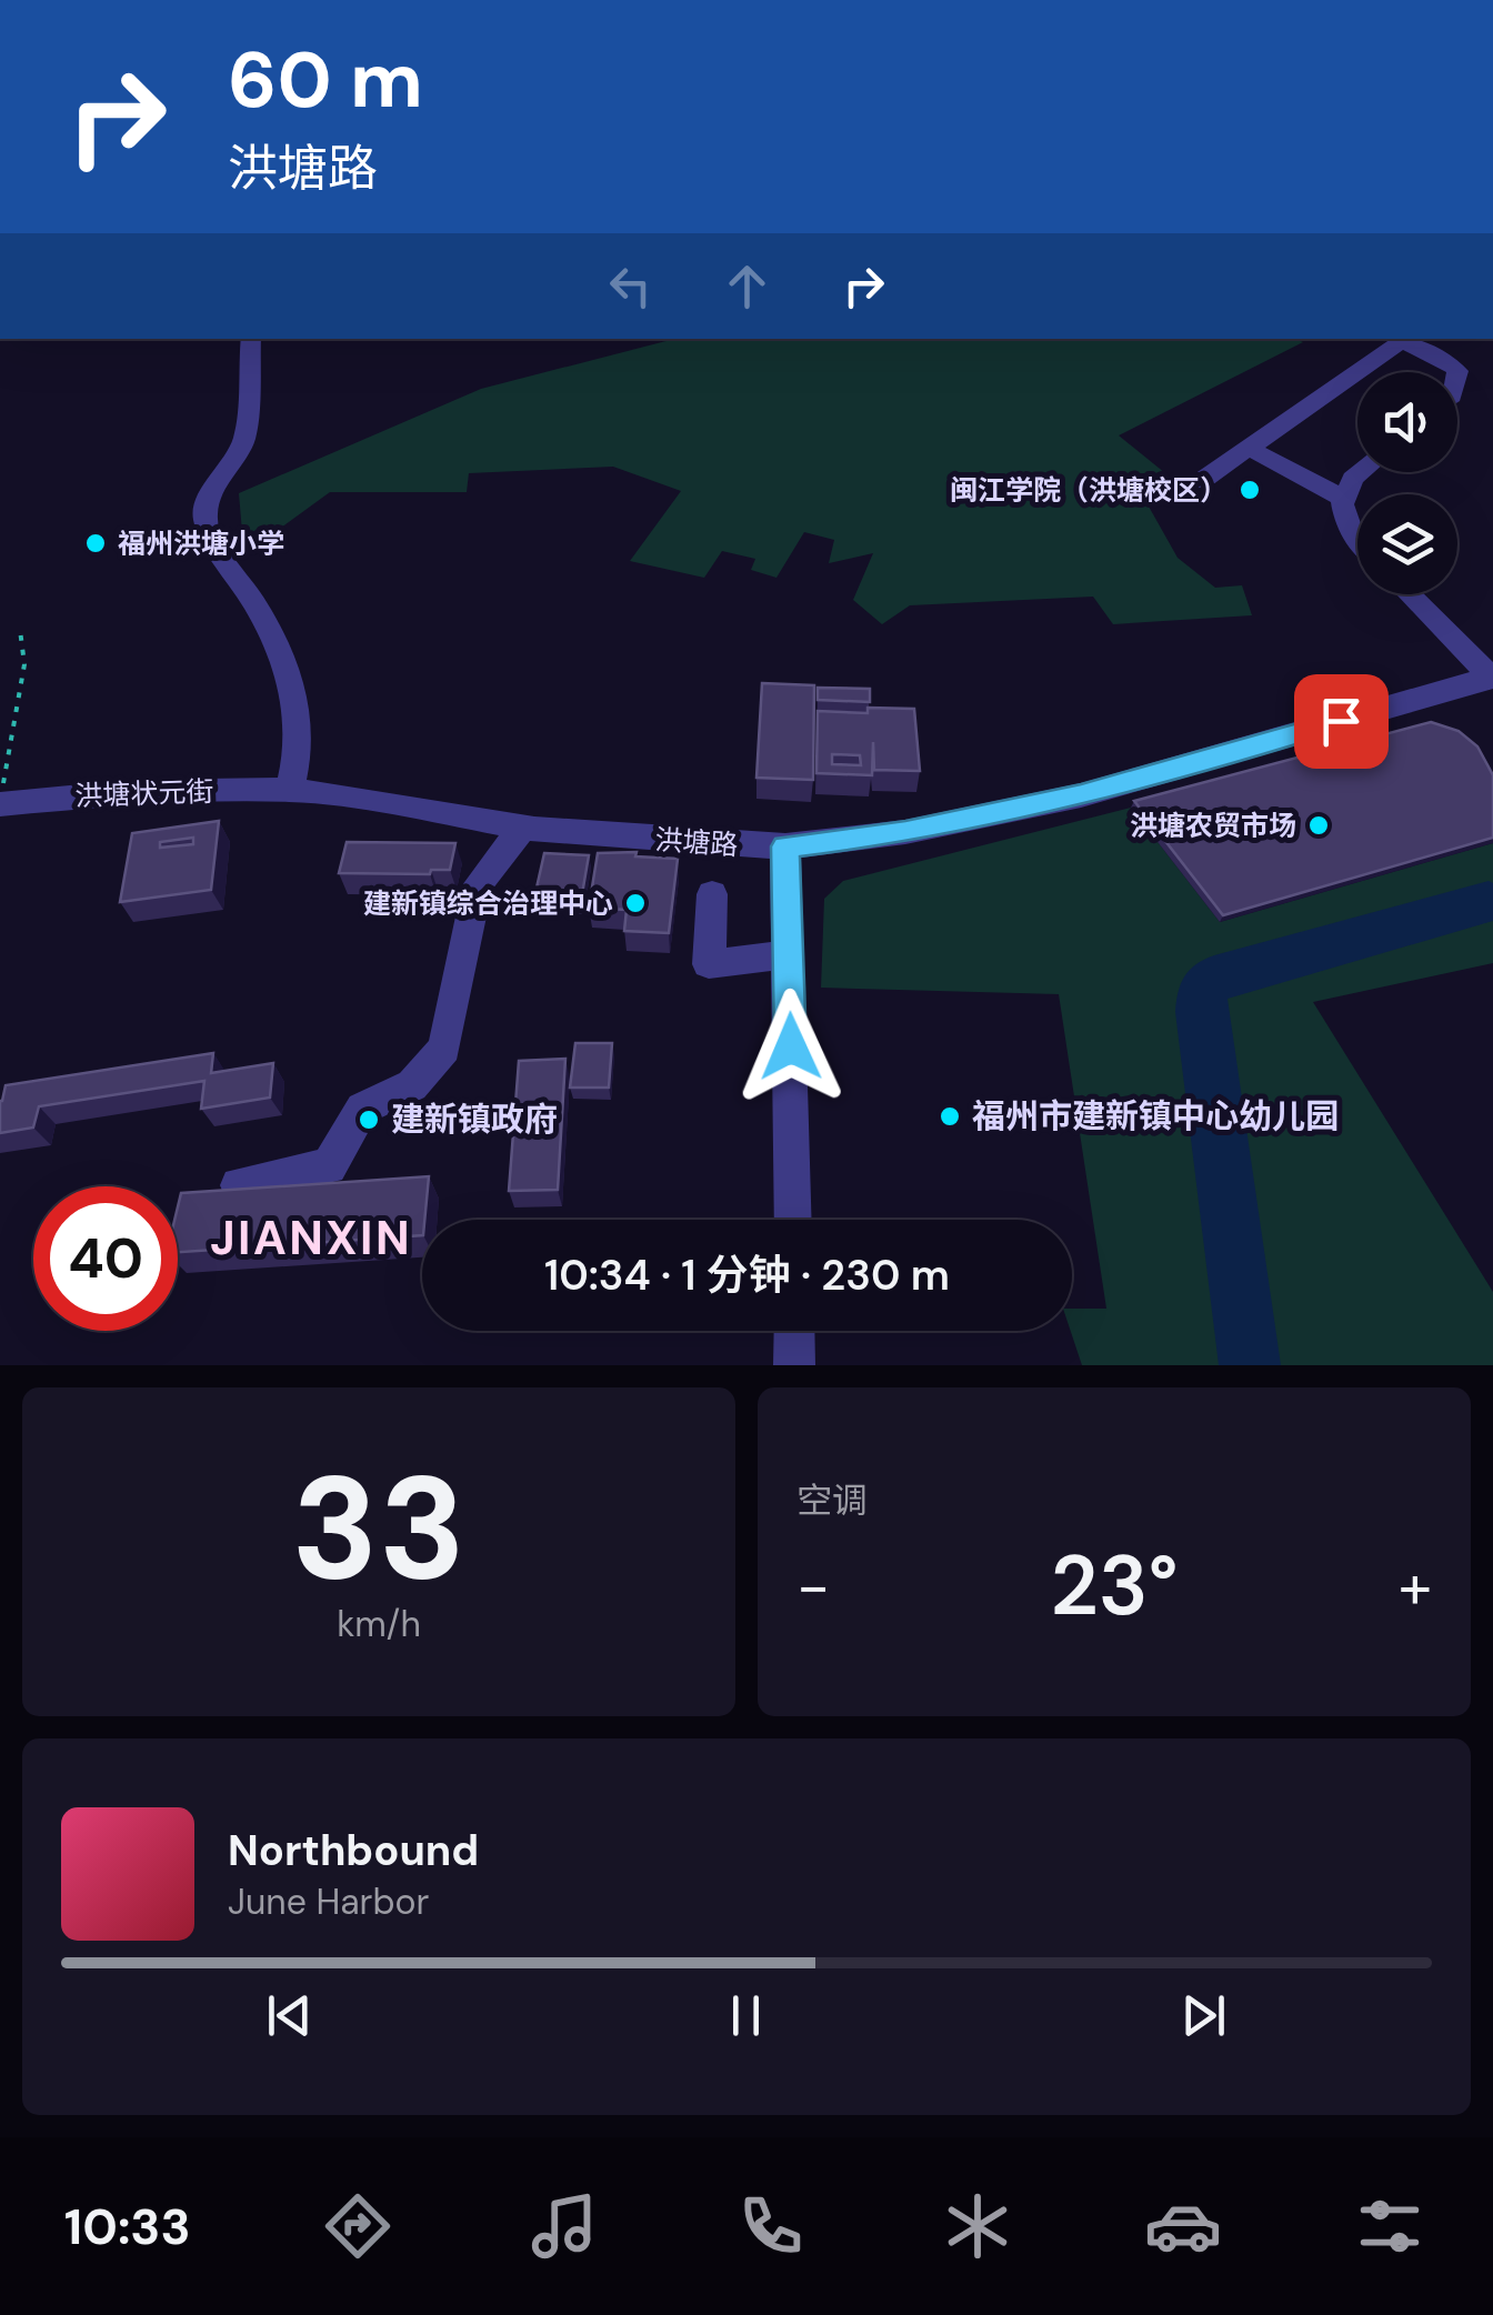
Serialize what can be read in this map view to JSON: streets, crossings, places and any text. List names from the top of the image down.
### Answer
{
  "streets": {
    "street": ["洪塘状元街", "洪塘路"]
  },
  "crossings": [
    ["洪塘状元街", "洪塘路"]
  ],
  "districts": ["JIANXIN"],
  "places": [
    "闽江学院（洪塘校区）",
    "福州洪塘小学",
    "洪塘农贸市场",
    "建新镇综合治理中心",
    "福州市建新镇中心幼儿园",
    "建新镇政府"
  ],
  "page": {
    "turn": ["60 m", "洪塘路"],
    "limit": "40",
    "trip": "10:34 · 1 分钟 · 230 m",
    "tile": [
      ["33", "km/h"],
      "空调"
    ],
    "heat": ["−", "23°", "+"],
    "song": ["Northbound", "June Harbor"],
    "tabs": "10:33"
  }
}
